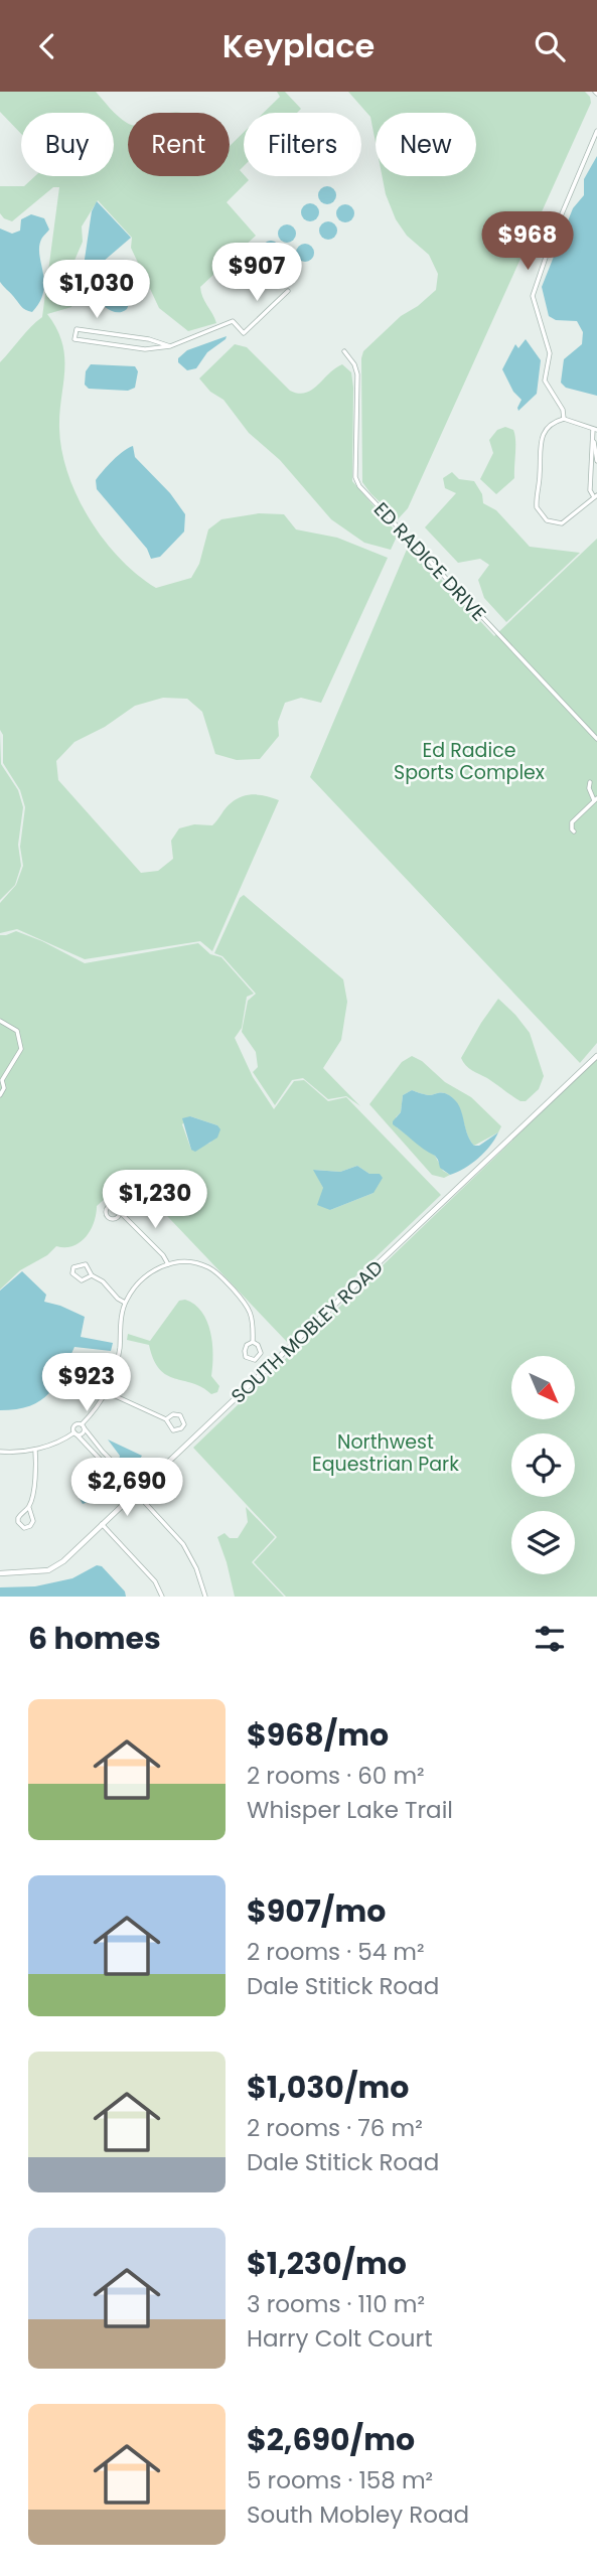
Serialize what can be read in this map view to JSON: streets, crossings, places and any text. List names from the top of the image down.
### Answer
{
  "streets": {
    "street": ["ED RADICE DRIVE", "SOUTH MOBLEY ROAD"]
  },
  "parks": ["Ed Radice Sports Complex", "Northwest Equestrian Park"],
  "north": "bottom right",
  "page": {
    "header": "Keyplace",
    "chip": [
      "Buy",
      "Rent",
      "Filters",
      "New"
    ],
    "price": [
      "$968",
      "$907",
      "$1,030",
      "$1,230",
      "$923",
      "$2,690"
    ],
    "heading": "6 homes",
    "list": [
      {
        "name": "$968/mo",
        "note": "2 rooms · 60 m² · Whisper Lake Trail"
      },
      {
        "name": "$907/mo",
        "note": "2 rooms · 54 m² · Dale Stitick Road"
      },
      {
        "name": "$1,030/mo",
        "note": "2 rooms · 76 m² · Dale Stitick Road"
      },
      {
        "name": "$1,230/mo",
        "note": "3 rooms · 110 m² · Harry Colt Court"
      },
      {
        "name": "$2,690/mo",
        "note": "5 rooms · 158 m² · South Mobley Road"
      }
    ]
  }
}
